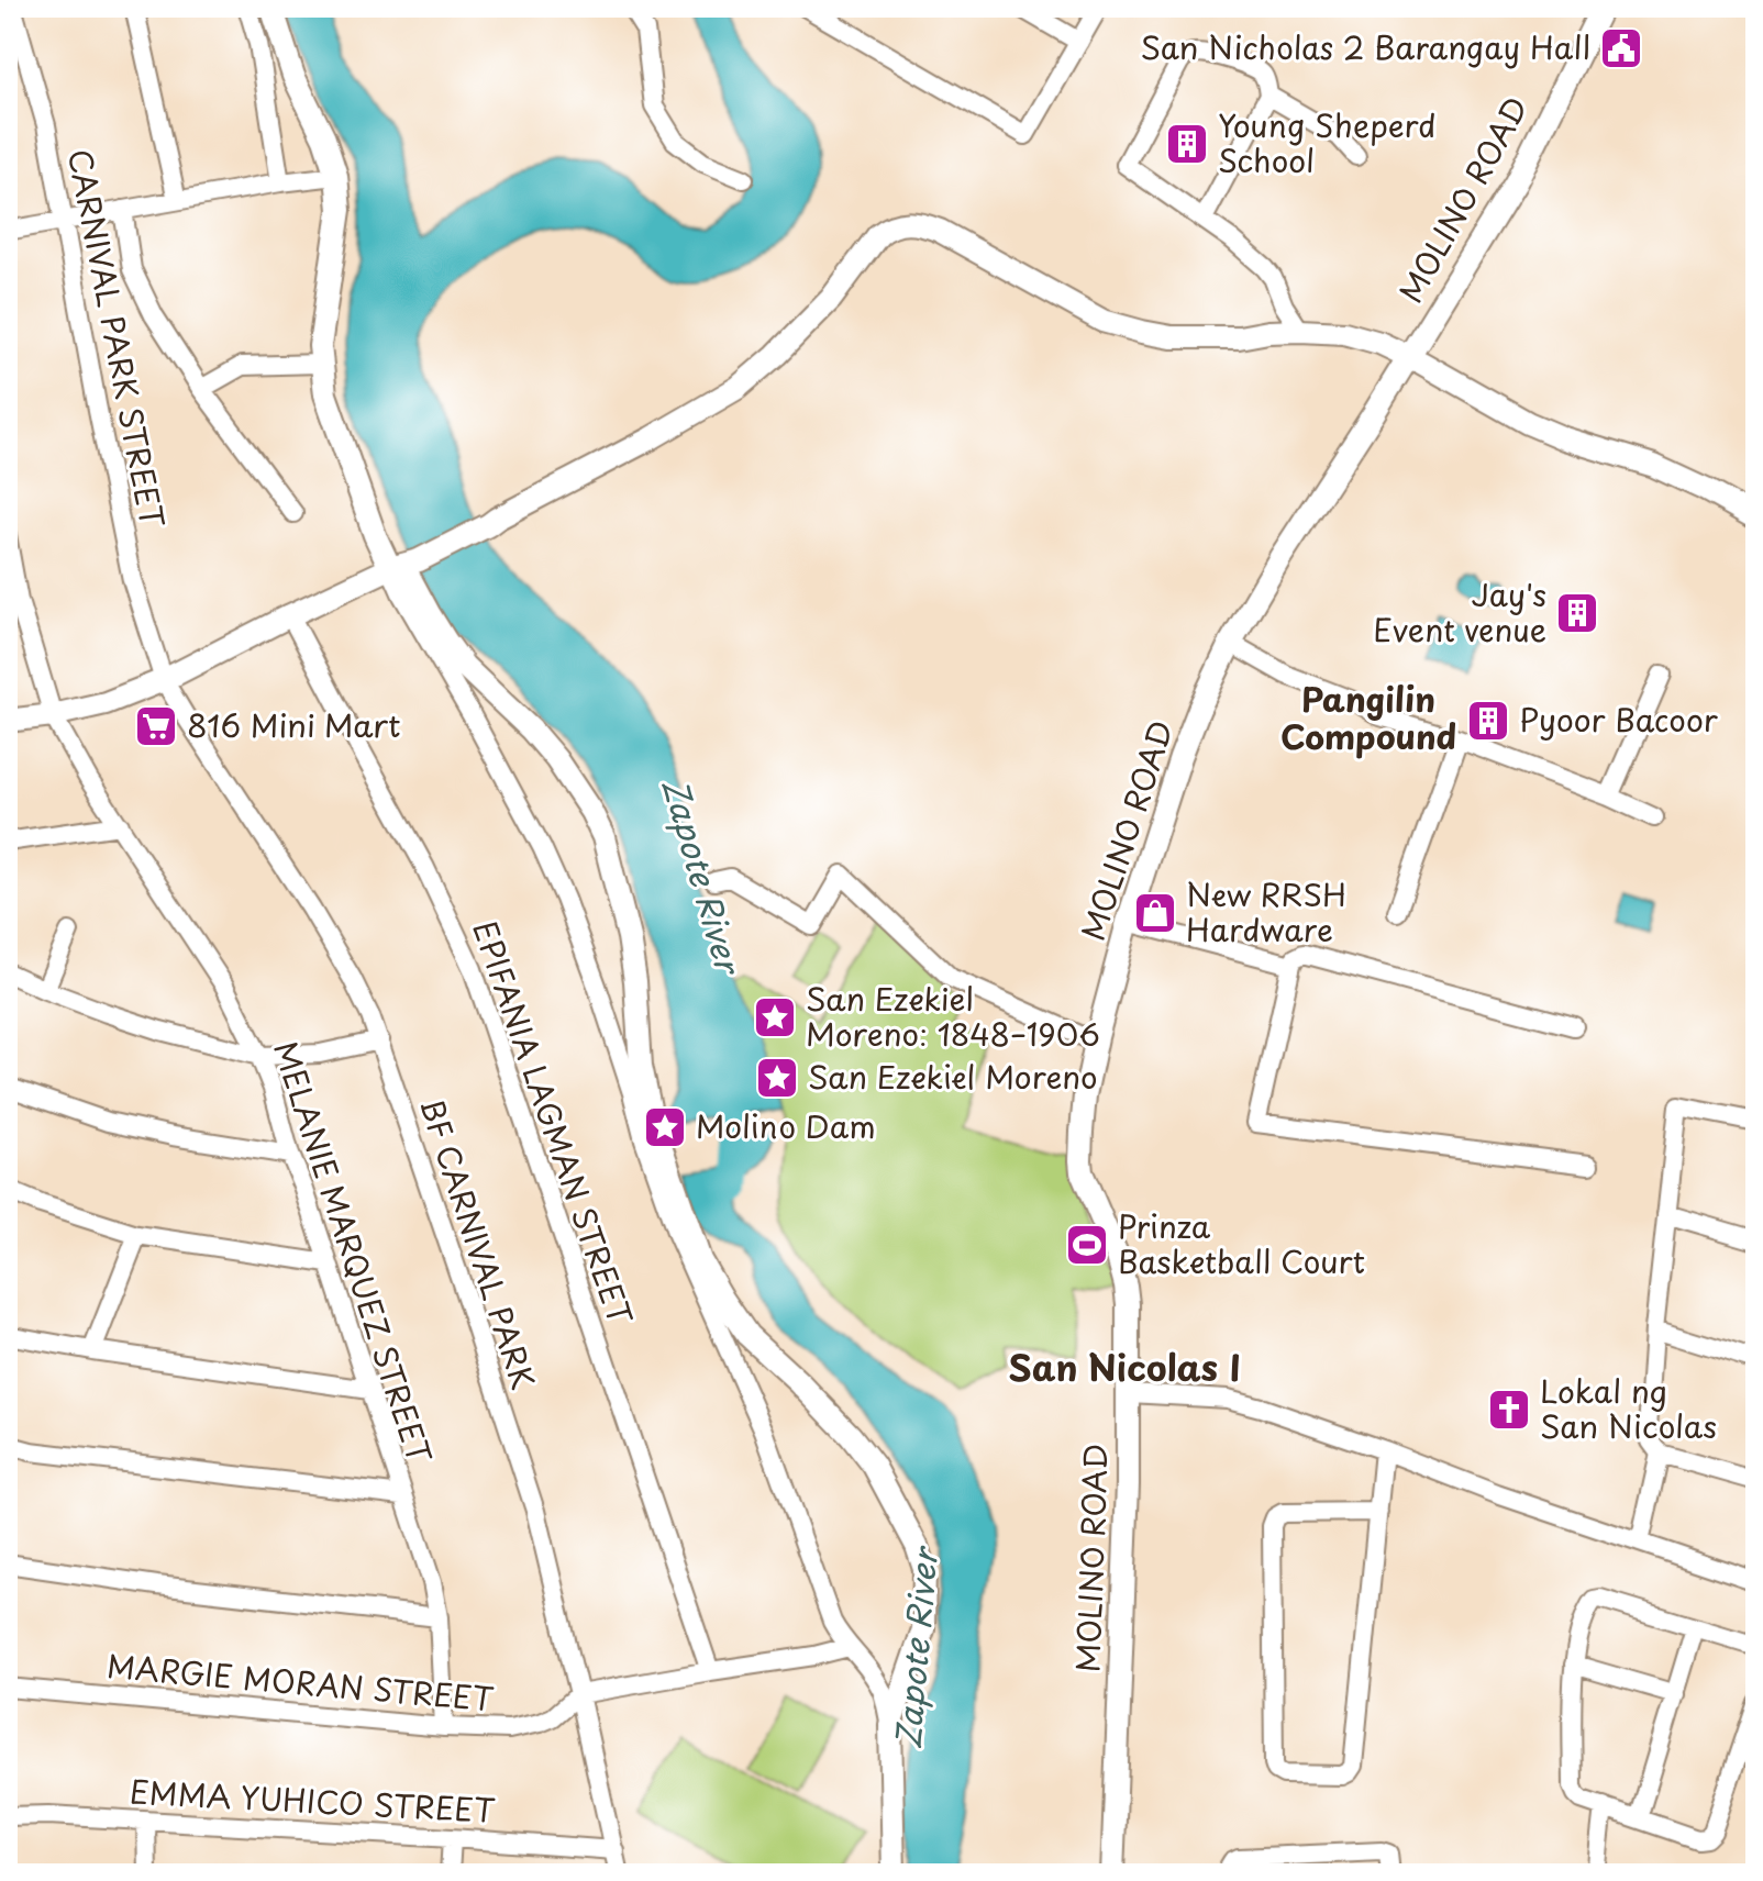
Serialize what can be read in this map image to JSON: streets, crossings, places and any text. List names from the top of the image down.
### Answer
{
  "streets": {
    "main road": ["MOLINO ROAD"],
    "street": [
      "CARNIVAL PARK STREET",
      "EPIFANIA LAGMAN STREET",
      "BF CARNIVAL PARK",
      "MELANIE MARQUEZ STREET",
      "MARGIE MORAN STREET",
      "EMMA YUHICO STREET"
    ]
  },
  "crossings": [
    ["CARNIVAL PARK STREET", "BF CARNIVAL PARK"],
    ["BF CARNIVAL PARK", "MARGIE MORAN STREET"],
    ["BF CARNIVAL PARK", "EMMA YUHICO STREET"],
    ["MELANIE MARQUEZ STREET", "MARGIE MORAN STREET"]
  ],
  "districts": ["Pangilin Compound", "San Nicolas I"],
  "water": ["Zapote River"],
  "places": {
    "public building": ["San Nicholas 2 Barangay Hall"],
    "building": ["Young Sheperd School", "Jay's Event venue", "Pyoor Bacoor"],
    "supermarket": ["816 Mini Mart"],
    "shop": ["New RRSH Hardware"],
    "place": ["San Ezekiel Moreno: 1848–1906", "San Ezekiel Moreno", "Molino Dam"],
    "sports": ["Prinza Basketball Court"],
    "church": ["Lokal ng San Nicolas"]
  }
}
